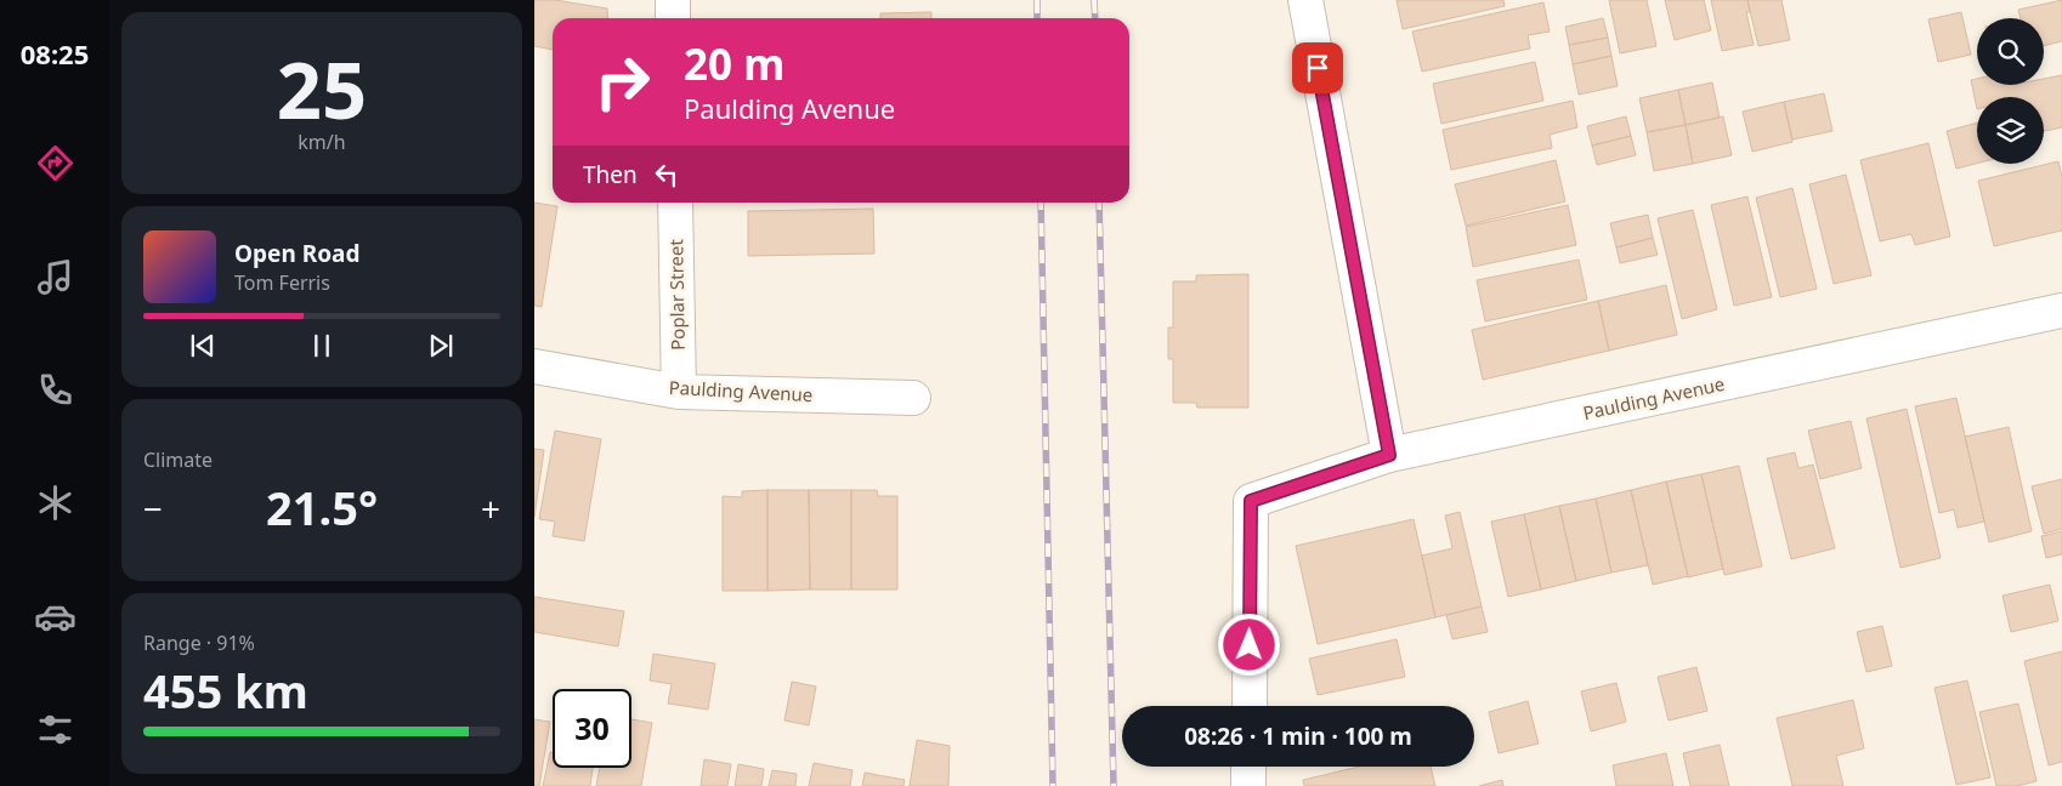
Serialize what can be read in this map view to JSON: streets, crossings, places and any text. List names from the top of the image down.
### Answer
{
  "streets": {
    "street": ["Poplar Street", "Paulding Avenue"]
  },
  "crossings": [
    ["Poplar Street", "Paulding Avenue"]
  ],
  "page": {
    "tabs": "08:25",
    "tile": [
      ["25", "km/h"],
      "Climate",
      ["Range · 91%", "455 km"]
    ],
    "turn": ["20 m", "Paulding Avenue"],
    "then": "Then",
    "song": ["Open Road", "Tom Ferris"],
    "heat": ["−", "21.5°", "+"],
    "limit": "30",
    "trip": "08:26 · 1 min · 100 m"
  }
}
